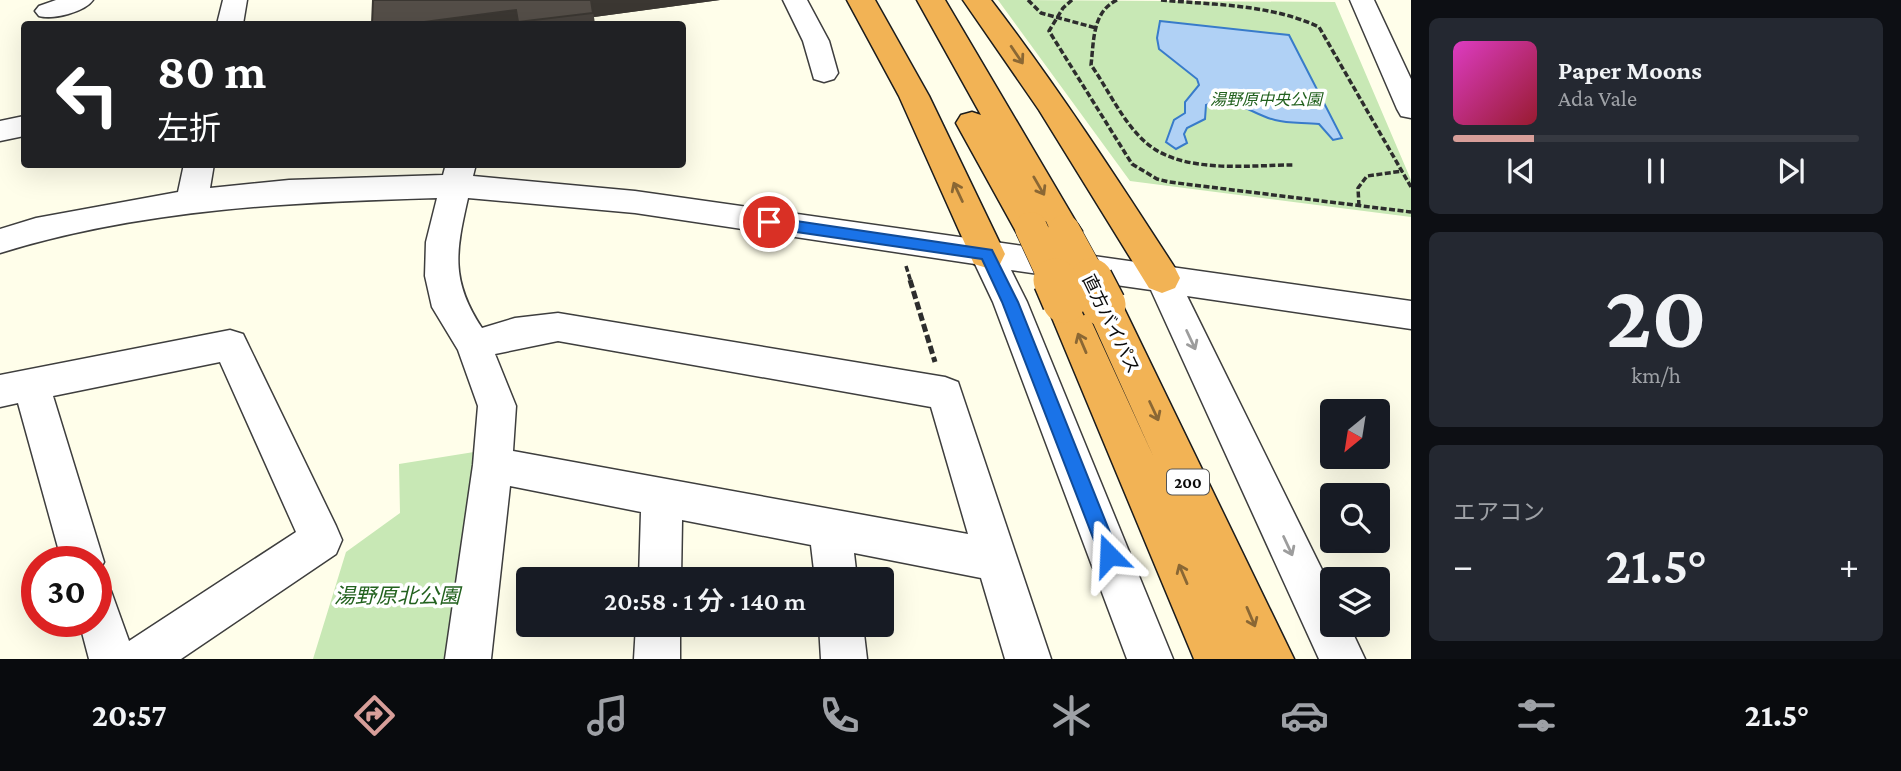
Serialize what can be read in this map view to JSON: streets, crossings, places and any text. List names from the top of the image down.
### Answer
{
  "streets": {
    "highway": ["直方バイパス", "200"]
  },
  "parks": ["湯野原中央公園", "湯野原北公園"],
  "north": "bottom left",
  "page": {
    "turn": ["80 m", "左折"],
    "song": ["Paper Moons", "Ada Vale"],
    "tile": [
      ["20", "km/h"],
      "エアコン"
    ],
    "heat": ["−", "21.5°", "+"],
    "limit": "30",
    "trip": "20:58 · 1 分 · 140 m",
    "tabs": ["20:57", "21.5°"]
  }
}
